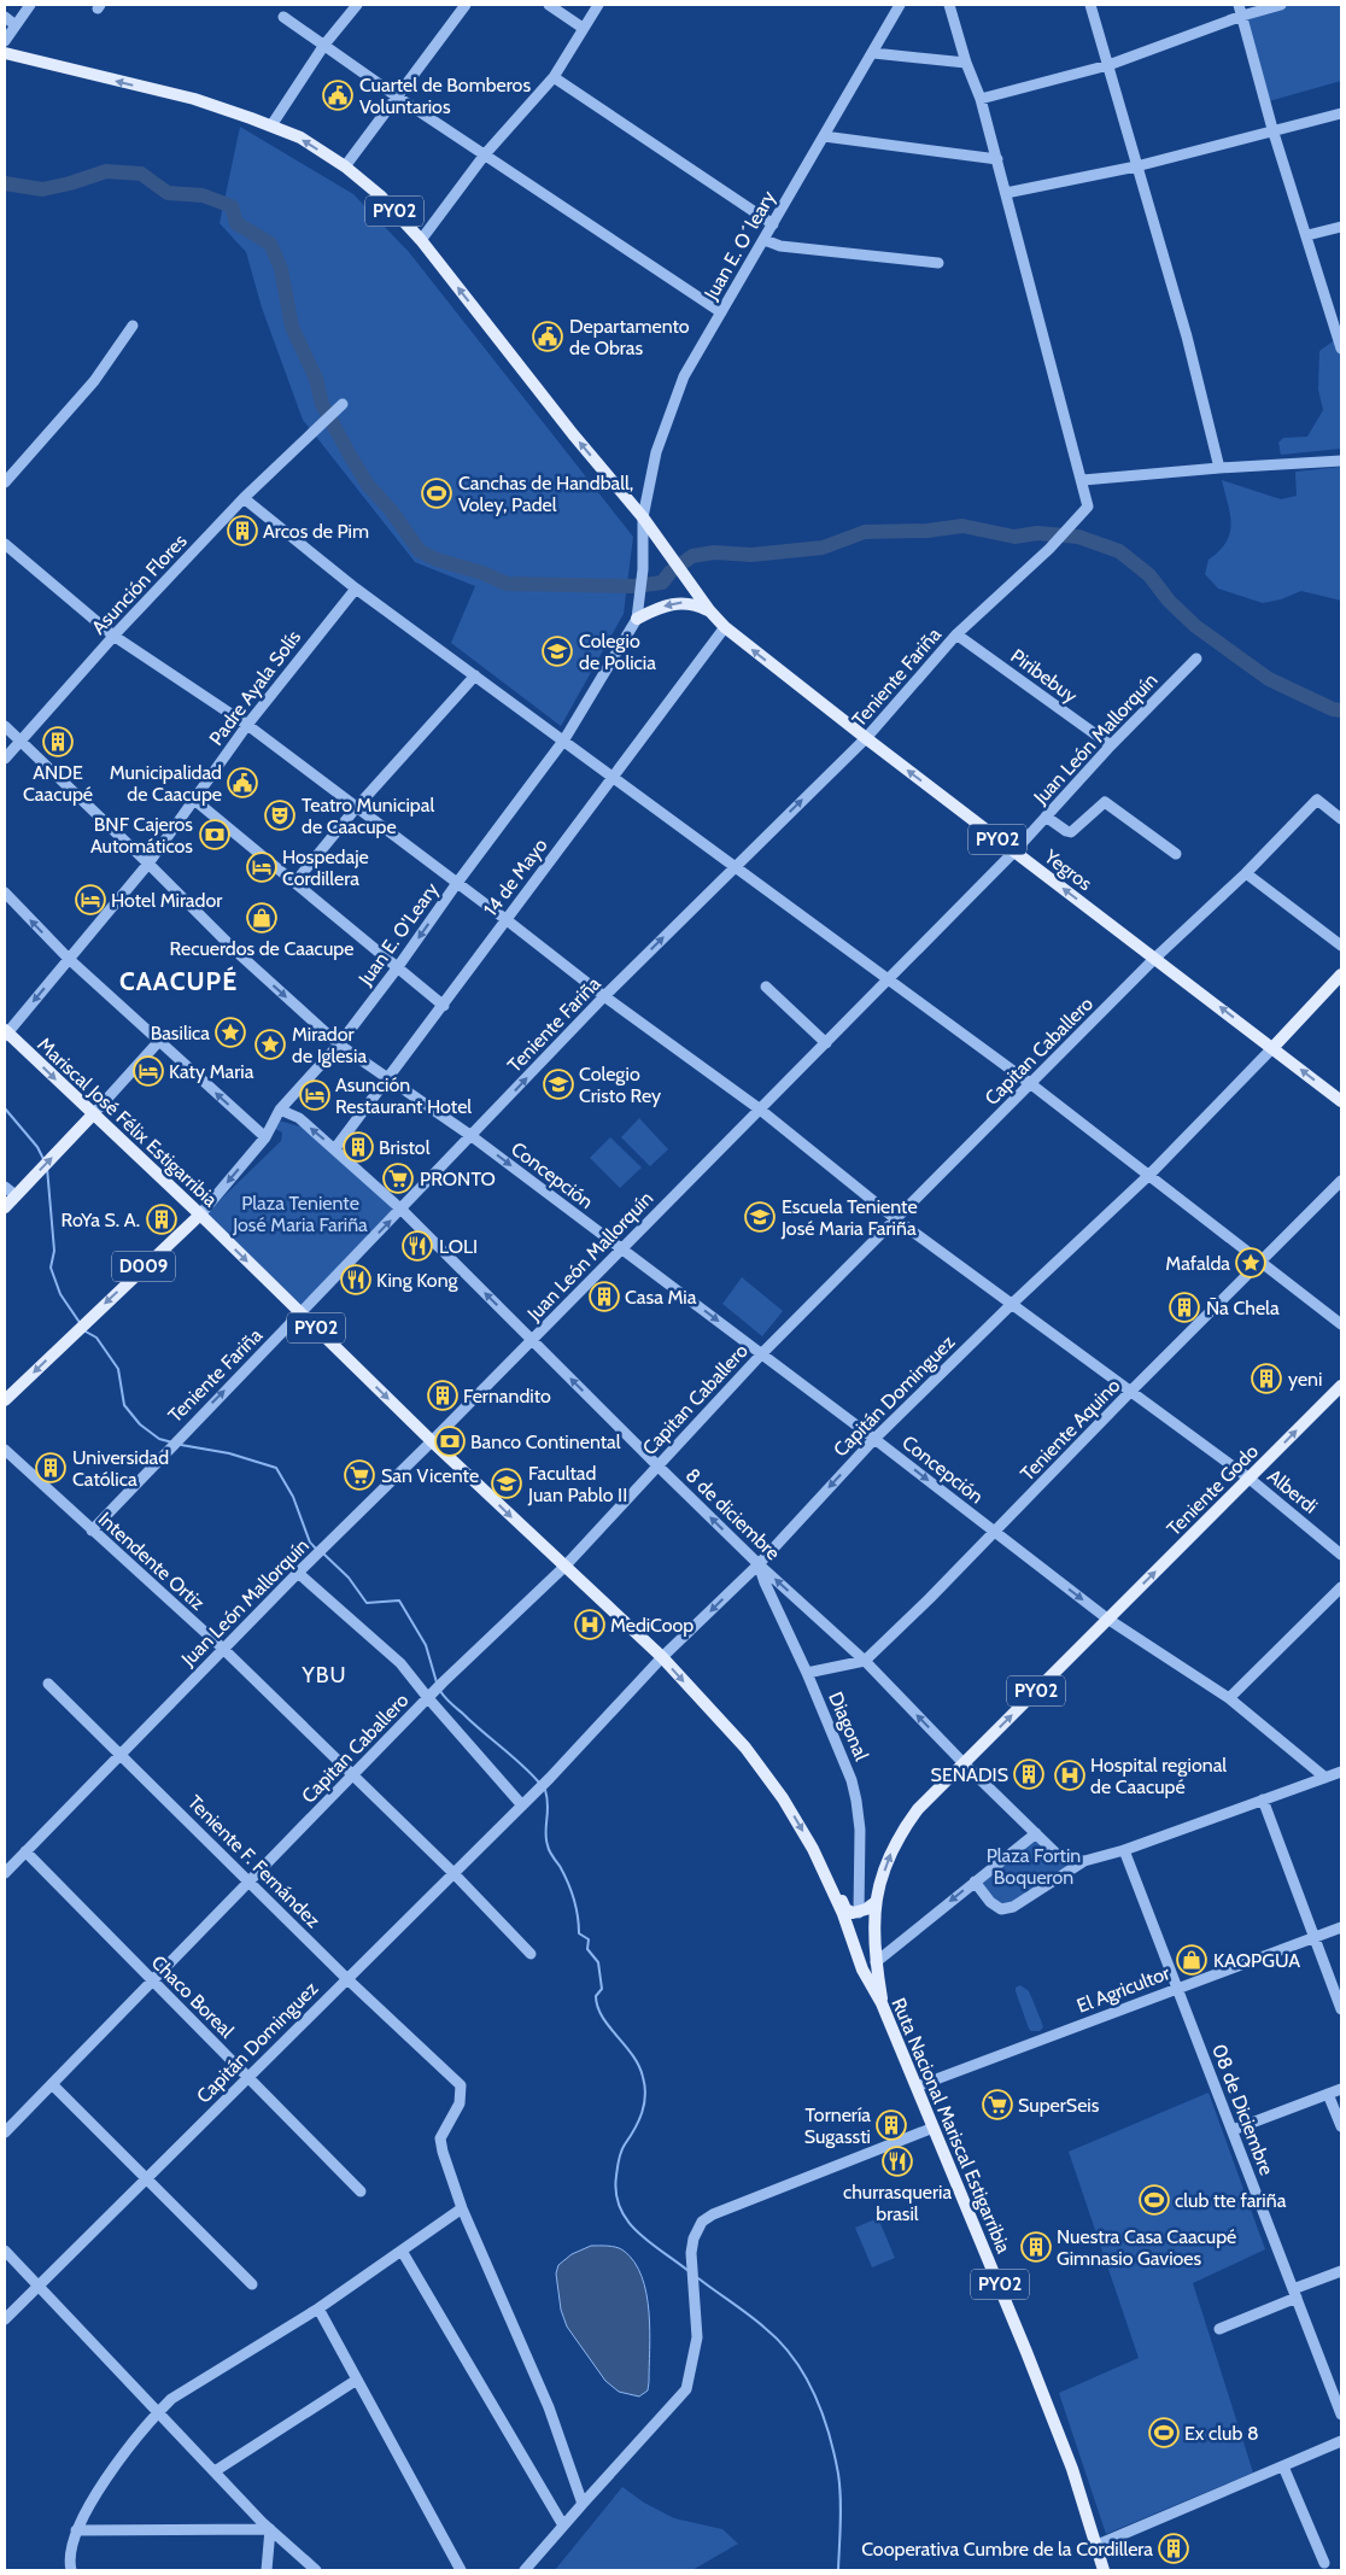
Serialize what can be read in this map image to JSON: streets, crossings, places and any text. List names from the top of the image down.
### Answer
{
  "streets": {
    "main road": [
      "PY02",
      "Yegros",
      "Juan E. O'Leary",
      "Mariscal José Félix Estigarribia",
      "D009",
      "Teniente Godo",
      "Ruta Nacional Mariscal Estigarribia"
    ],
    "street": [
      "Juan E. O´leary",
      "Asunción Flores",
      "Piribebuy",
      "Teniente Fariña",
      "Padre Ayala Solís",
      "Juan León Mallorquín",
      "14 de Mayo",
      "Capitan Caballero",
      "Concepción",
      "Capitán Dominguez",
      "Teniente Aquino",
      "Alberdi",
      "8 de diciembre",
      "Intendente Ortiz",
      "Diagonal",
      "Teniente F. Fernández",
      "El Agricultor",
      "Chaco Boreal",
      "08 de Diciembre"
    ]
  },
  "crossings": [
    ["PY02", "Juan E. O´leary"],
    ["PY02", "Yegros"],
    ["PY02", "Juan E. O'Leary"],
    ["PY02", "Concepción"],
    ["PY02", "Teniente Godo"],
    ["PY02", "8 de diciembre"],
    ["PY02", "Ruta Nacional Mariscal Estigarribia"],
    ["Juan E. O´leary", "Yegros"],
    ["Juan E. O´leary", "Juan E. O'Leary"],
    ["Asunción Flores", "Concepción"],
    ["Asunción Flores", "Alberdi"],
    ["Piribebuy", "Teniente Fariña"],
    ["Piribebuy", "Juan León Mallorquín"],
    ["Teniente Fariña", "Yegros"],
    ["Teniente Fariña", "Mariscal José Félix Estigarribia"],
    ["Teniente Fariña", "Concepción"],
    ["Teniente Fariña", "Alberdi"],
    ["Teniente Fariña", "8 de diciembre"],
    ["Teniente Fariña", "Intendente Ortiz"],
    ["Padre Ayala Solís", "Mariscal José Félix Estigarribia"],
    ["Padre Ayala Solís", "Concepción"],
    ["Padre Ayala Solís", "Alberdi"],
    ["Juan León Mallorquín", "Yegros"],
    ["Juan León Mallorquín", "Mariscal José Félix Estigarribia"],
    ["Juan León Mallorquín", "Concepción"],
    ["Juan León Mallorquín", "Alberdi"],
    ["Juan León Mallorquín", "8 de diciembre"],
    ["Juan León Mallorquín", "Intendente Ortiz"],
    ["Juan León Mallorquín", "Teniente F. Fernández"],
    ["Juan León Mallorquín", "Chaco Boreal"],
    ["Yegros", "14 de Mayo"],
    ["Yegros", "Juan E. O'Leary"],
    ["Yegros", "Capitan Caballero"],
    ["Yegros", "Capitán Dominguez"],
    ["14 de Mayo", "Concepción"],
    ["14 de Mayo", "Alberdi"],
    ["14 de Mayo", "8 de diciembre"],
    ["Juan E. O'Leary", "Mariscal José Félix Estigarribia"],
    ["Juan E. O'Leary", "Concepción"],
    ["Juan E. O'Leary", "Alberdi"],
    ["Juan E. O'Leary", "8 de diciembre"],
    ["Capitan Caballero", "Mariscal José Félix Estigarribia"],
    ["Capitan Caballero", "Concepción"],
    ["Capitan Caballero", "Alberdi"],
    ["Capitan Caballero", "8 de diciembre"],
    ["Capitan Caballero", "Intendente Ortiz"],
    ["Capitan Caballero", "Teniente F. Fernández"],
    ["Capitan Caballero", "Chaco Boreal"],
    ["Mariscal José Félix Estigarribia", "Capitán Dominguez"],
    ["Mariscal José Félix Estigarribia", "Ruta Nacional Mariscal Estigarribia"],
    ["Concepción", "Capitán Dominguez"],
    ["Concepción", "Teniente Aquino"],
    ["Concepción", "Teniente Godo"],
    ["Concepción", "8 de diciembre"],
    ["Capitán Dominguez", "Alberdi"],
    ["Capitán Dominguez", "8 de diciembre"],
    ["Capitán Dominguez", "Intendente Ortiz"],
    ["Capitán Dominguez", "Diagonal"],
    ["Capitán Dominguez", "Teniente F. Fernández"],
    ["Capitán Dominguez", "Chaco Boreal"],
    ["Teniente Aquino", "Alberdi"],
    ["Teniente Aquino", "8 de diciembre"],
    ["Teniente Godo", "Alberdi"],
    ["8 de diciembre", "Diagonal"],
    ["8 de diciembre", "08 de Diciembre"],
    ["El Agricultor", "08 de Diciembre"],
    ["El Agricultor", "Ruta Nacional Mariscal Estigarribia"]
  ],
  "one_way": [
    "Teniente Fariña",
    "Yegros",
    "Juan E. O'Leary",
    "Mariscal José Félix Estigarribia",
    "Concepción",
    "Teniente Godo",
    "8 de diciembre"
  ],
  "districts": ["CAACUPÉ", "YBU"],
  "parks": ["Plaza Teniente José Maria Fariña", "Plaza Fortin Boqueron"],
  "places": {
    "public building": ["Cuartel de Bomberos Voluntarios", "Departamento de Obras", "Municipalidad de Caacupe"],
    "sports": ["Canchas de Handball, Voley, Padel", "club tte fariña", "Ex club 8"],
    "building": [
      "Arcos de Pim",
      "ANDE Caacupé",
      "Bristol",
      "RoYa S. A.",
      "Casa Mia",
      "Ña Chela",
      "yeni",
      "Fernandito",
      "Universidad Católica",
      "SENADIS",
      "Tornería Sugassti",
      "Nuestra Casa Caacupé Gimnasio Gavioes",
      "Cooperativa Cumbre de la Cordillera"
    ],
    "school or university": [
      "Colegio de Policia",
      "Colegio Cristo Rey",
      "Escuela Teniente José Maria Fariña",
      "Facultad Juan Pablo II"
    ],
    "theatre": ["Teatro Municipal de Caacupe"],
    "bank": ["BNF Cajeros Automáticos", "Banco Continental"],
    "hotel": [
      "Hospedaje Cordillera",
      "Hotel Mirador",
      "Katy Maria",
      "Asunción Restaurant Hotel"
    ],
    "shop": ["Recuerdos de Caacupe", "KAQPGUA"],
    "place": ["Basilica", "Mirador de Iglesia", "Mafalda"],
    "supermarket": ["PRONTO", "San Vicente", "SuperSeis"],
    "restaurant": ["LOLI", "King Kong", "churrasqueria brasil"],
    "hospital": ["MediCoop", "Hospital regional de Caacupé"]
  }
}
